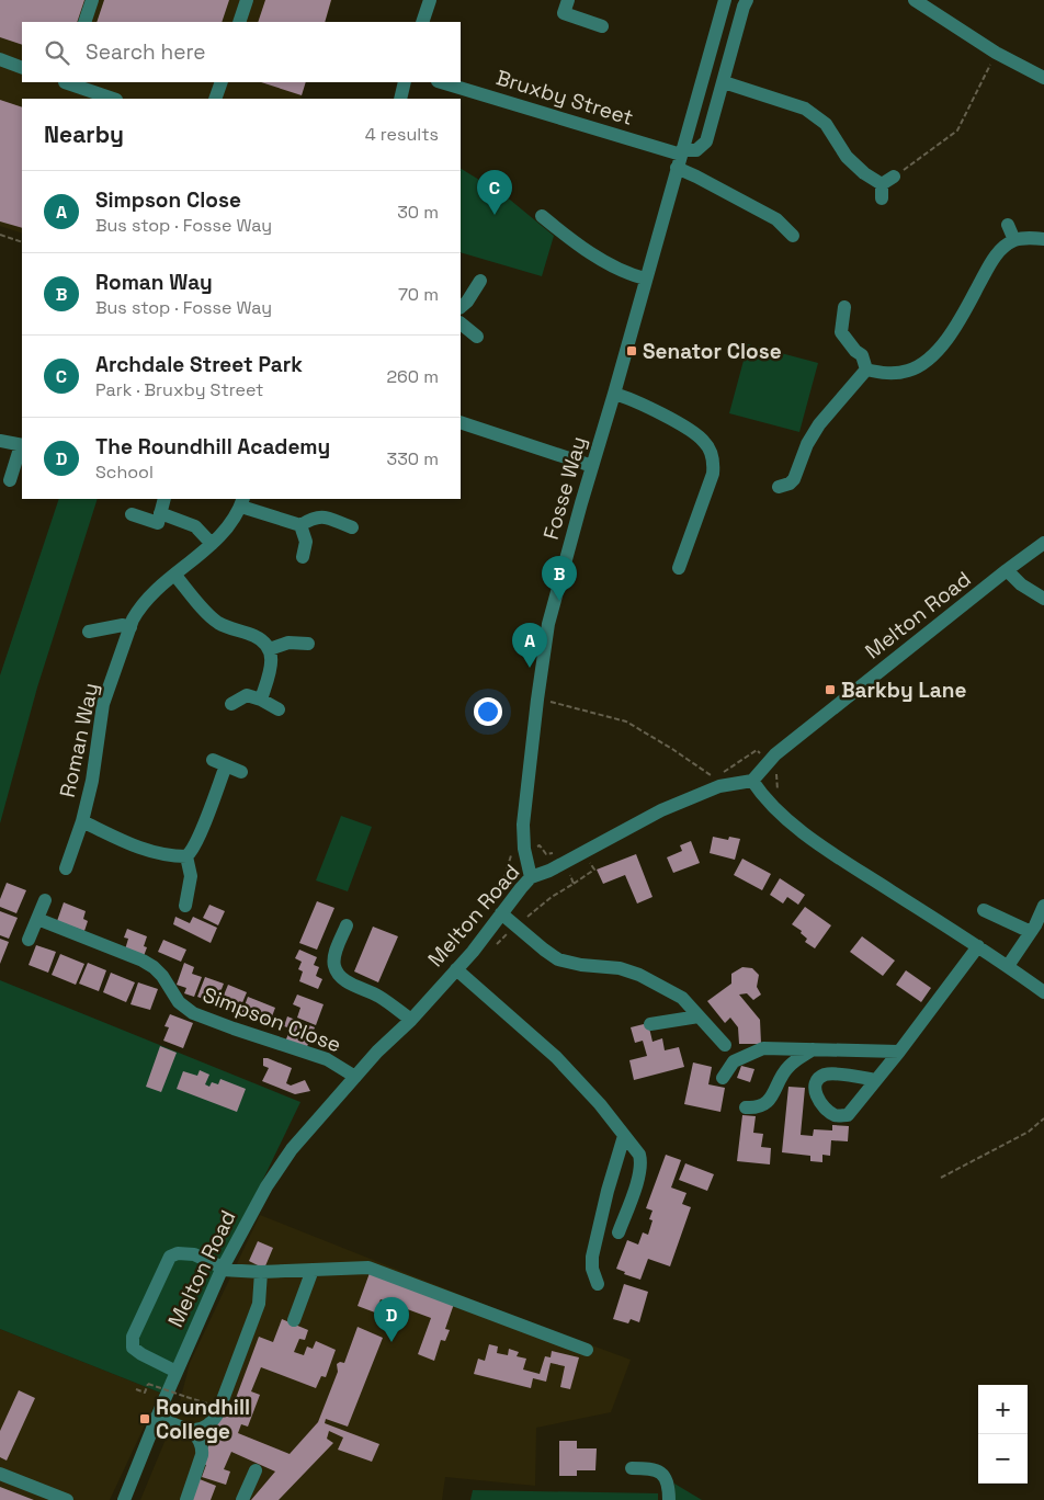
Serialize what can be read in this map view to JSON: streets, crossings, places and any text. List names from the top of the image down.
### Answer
{
  "streets": {
    "street": [
      "Bruxby Street",
      "Fosse Way",
      "Melton Road",
      "Roman Way",
      "Simpson Close"
    ]
  },
  "crossings": [
    ["Bruxby Street", "Fosse Way"],
    ["Fosse Way", "Melton Road"],
    ["Melton Road", "Simpson Close"]
  ],
  "places": {
    "transit": ["Senator Close", "Barkby Lane", "Roundhill College"]
  },
  "page": {
    "search": "Search here",
    "heading": ["Nearby", "4 results"],
    "pins": [
      "C",
      "B",
      "A",
      "D"
    ],
    "list": [
      {
        "mark": "A",
        "name": "Simpson Close",
        "note": "Bus stop · Fosse Way",
        "value": "30 m"
      },
      {
        "mark": "B",
        "name": "Roman Way",
        "note": "Bus stop · Fosse Way",
        "value": "70 m"
      },
      {
        "mark": "C",
        "name": "Archdale Street Park",
        "note": "Park · Bruxby Street",
        "value": "260 m"
      },
      {
        "mark": "D",
        "name": "The Roundhill Academy",
        "note": "School",
        "value": "330 m"
      }
    ],
    "map_buttons": ["+", "−"]
  }
}
